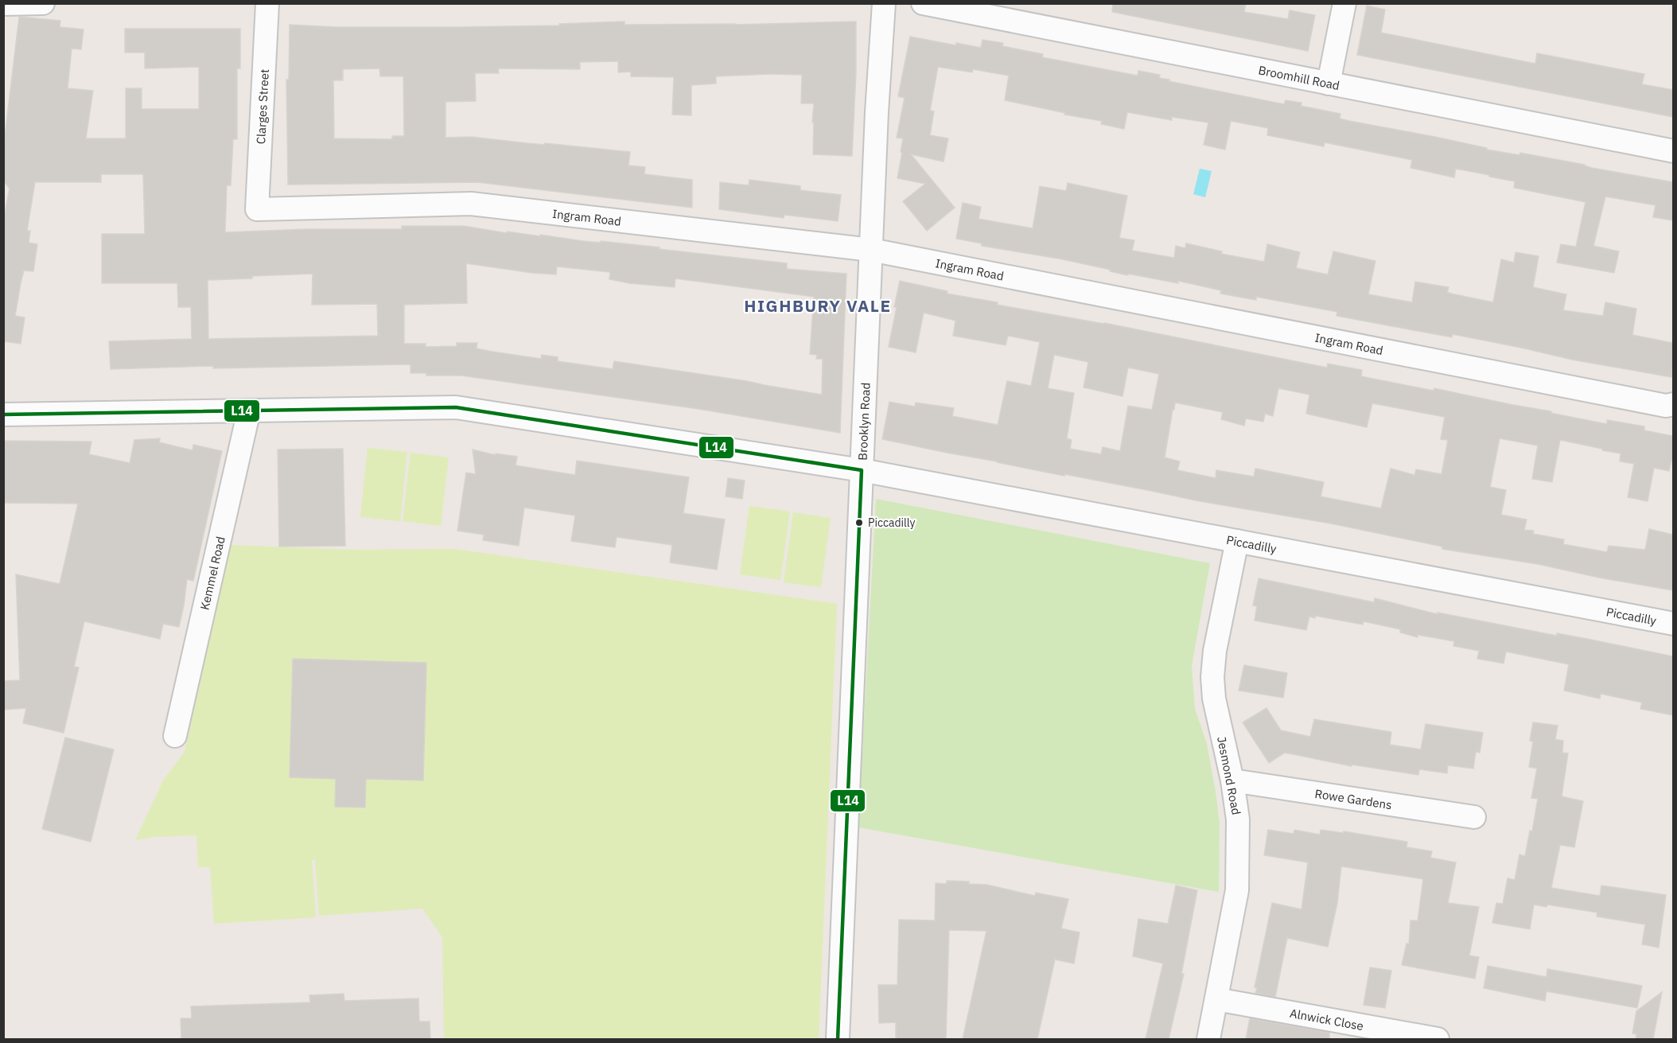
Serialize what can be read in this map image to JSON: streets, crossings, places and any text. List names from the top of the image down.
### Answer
{
  "streets": {
    "street": [
      "Broomhill Road",
      "Clarges Street",
      "Ingram Road",
      "Brooklyn Road",
      "Piccadilly",
      "Kemmel Road",
      "Jesmond Road",
      "Rowe Gardens",
      "Alnwick Close"
    ]
  },
  "crossings": [
    ["Clarges Street", "Ingram Road"],
    ["Ingram Road", "Brooklyn Road"],
    ["Brooklyn Road", "Piccadilly"],
    ["Piccadilly", "Kemmel Road"],
    ["Piccadilly", "Jesmond Road"],
    ["Jesmond Road", "Rowe Gardens"],
    ["Jesmond Road", "Alnwick Close"]
  ],
  "districts": ["HIGHBURY VALE"],
  "places": ["Piccadilly"],
  "lines": ["transit line L14"]
}
